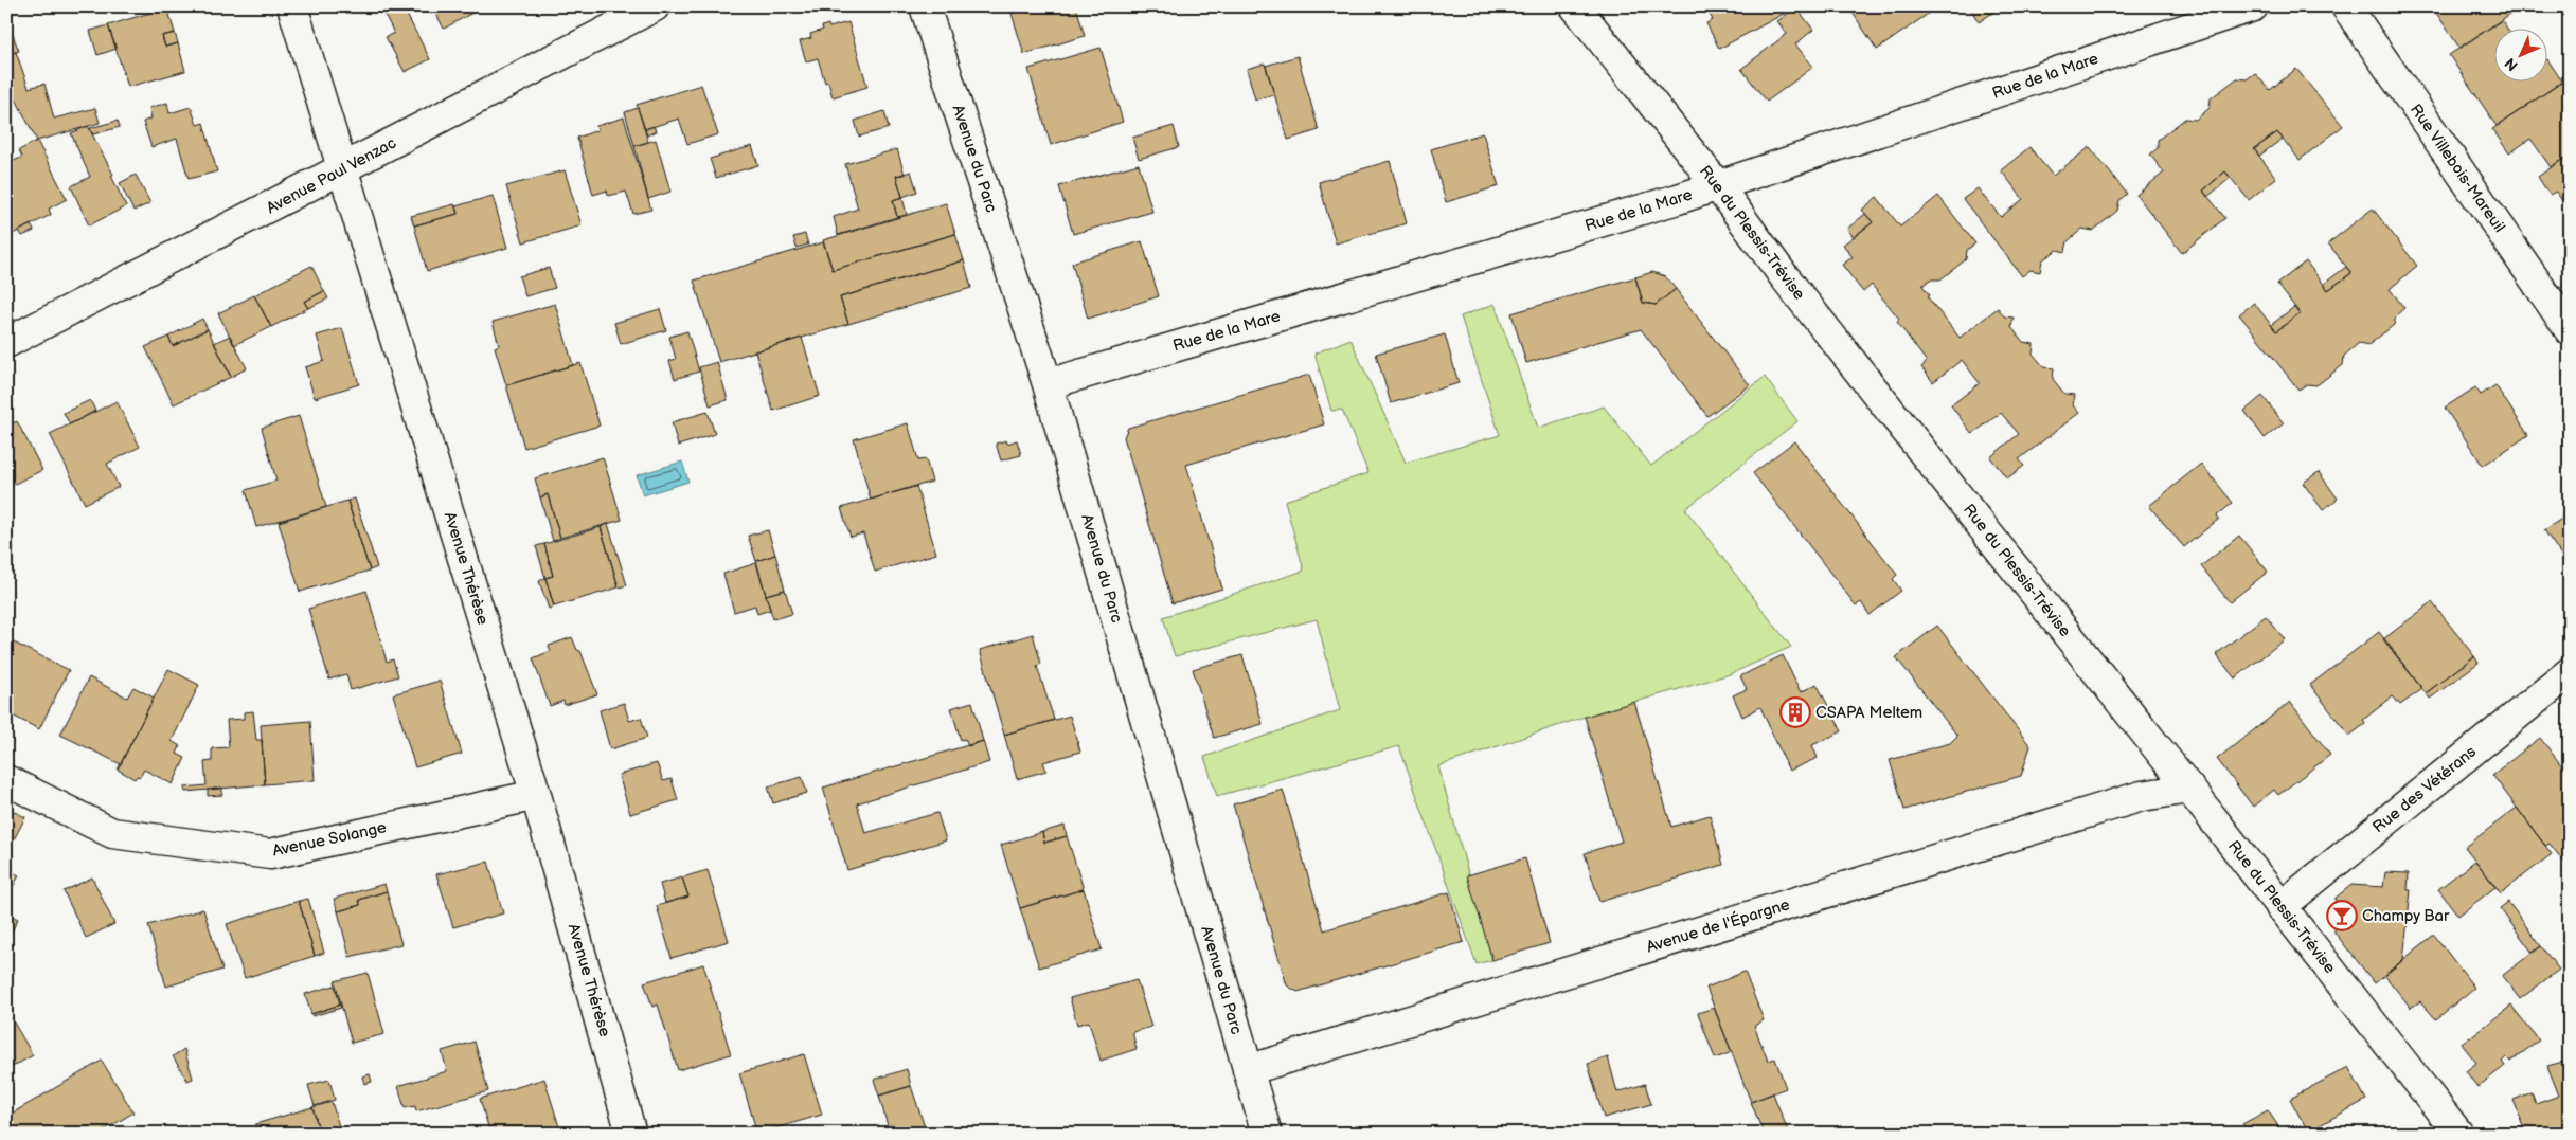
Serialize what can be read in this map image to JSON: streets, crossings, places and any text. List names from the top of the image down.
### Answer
{
  "streets": {
    "street": [
      "Rue de la Mare",
      "Avenue du Parc",
      "Rue Villebois-Mareuil",
      "Avenue Paul Venzac",
      "Rue du Plessis-Trévise",
      "Avenue Thérèse",
      "Rue des Vétérans",
      "Avenue Solange",
      "Avenue de l'Épargne"
    ]
  },
  "crossings": [
    ["Rue de la Mare", "Avenue du Parc"],
    ["Rue de la Mare", "Rue du Plessis-Trévise"],
    ["Avenue du Parc", "Avenue de l'Épargne"],
    ["Avenue Paul Venzac", "Avenue Thérèse"],
    ["Rue du Plessis-Trévise", "Rue des Vétérans"],
    ["Rue du Plessis-Trévise", "Avenue de l'Épargne"],
    ["Avenue Thérèse", "Avenue Solange"]
  ],
  "places": {
    "building": ["CSAPA Meltem"],
    "bar": ["Champy Bar"]
  },
  "north": "bottom left"
}
